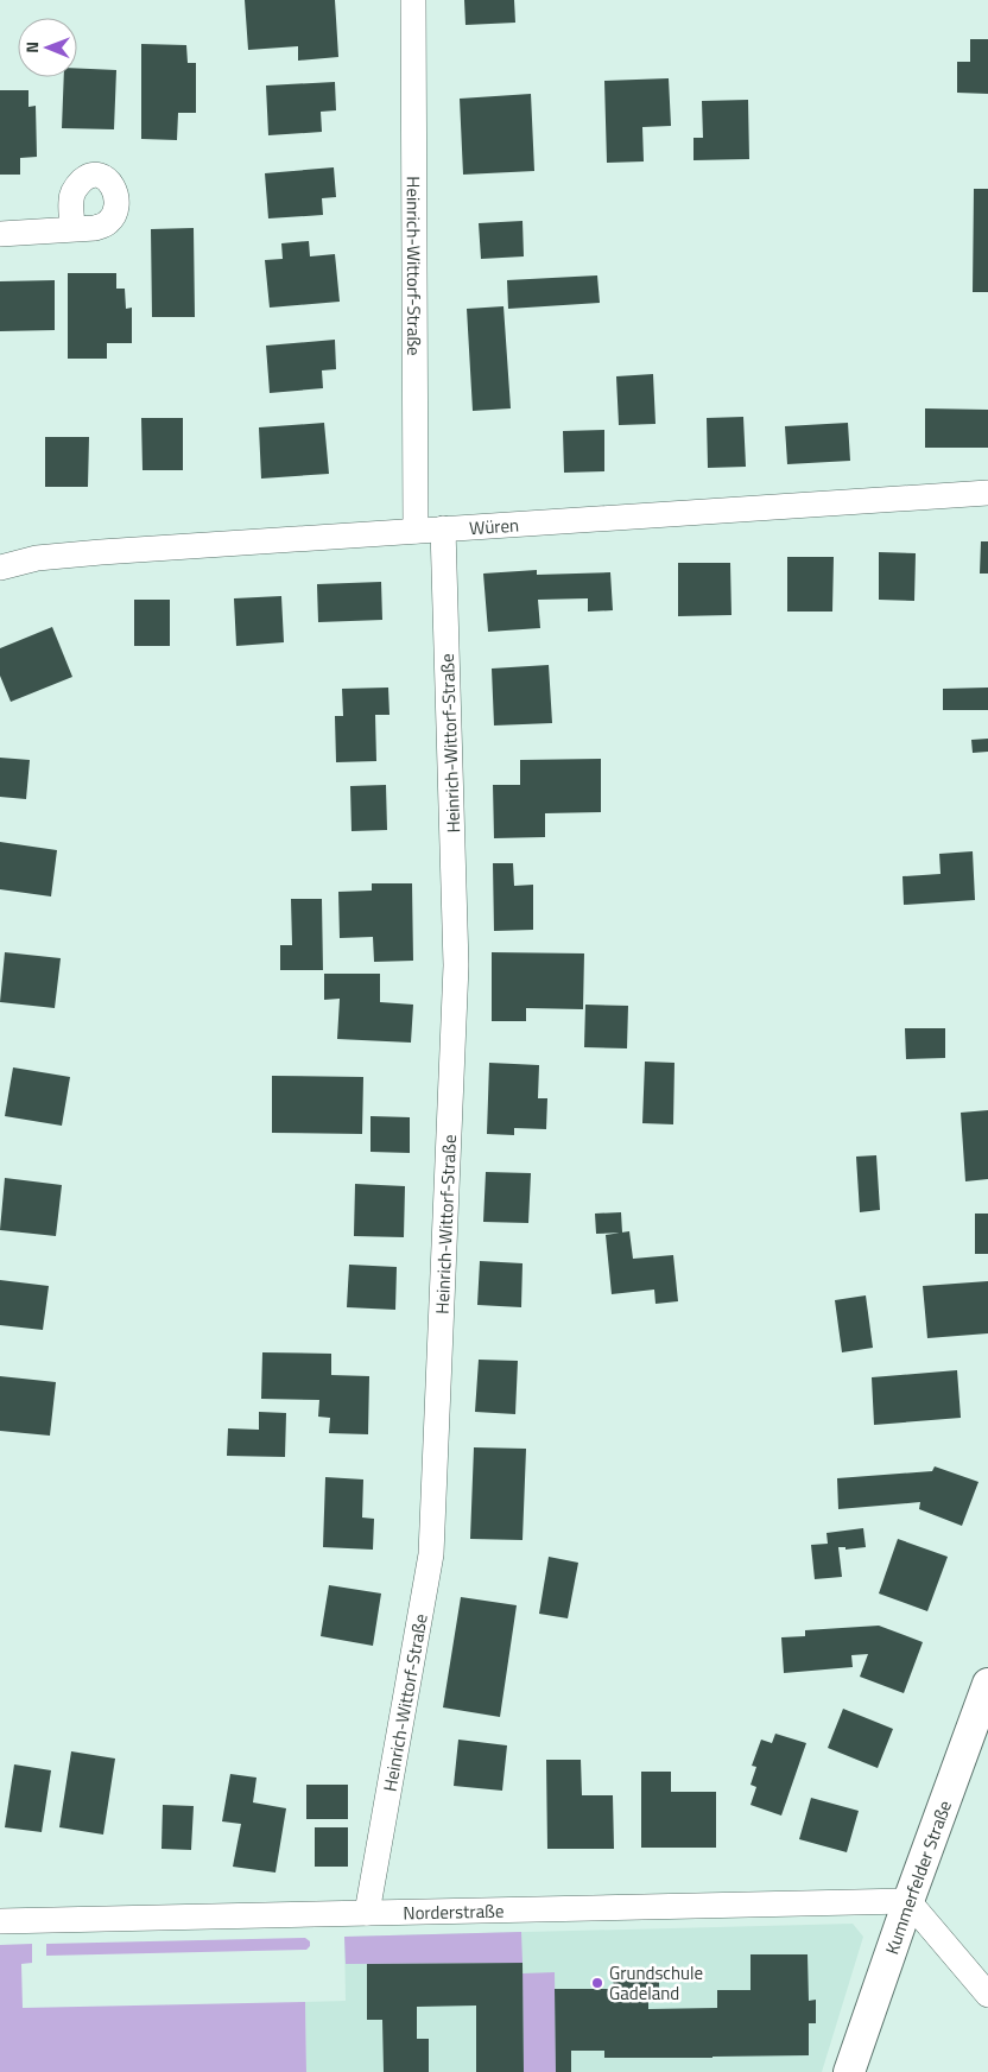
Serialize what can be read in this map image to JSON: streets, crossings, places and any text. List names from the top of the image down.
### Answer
{
  "streets": {
    "street": [
      "Heinrich-Wittorf-Straße",
      "Würen",
      "Kummerfelder Straße",
      "Norderstraße"
    ]
  },
  "crossings": [
    ["Heinrich-Wittorf-Straße", "Würen"],
    ["Heinrich-Wittorf-Straße", "Norderstraße"],
    ["Kummerfelder Straße", "Norderstraße"]
  ],
  "places": ["Grundschule Gadeland"],
  "north": "left"
}
